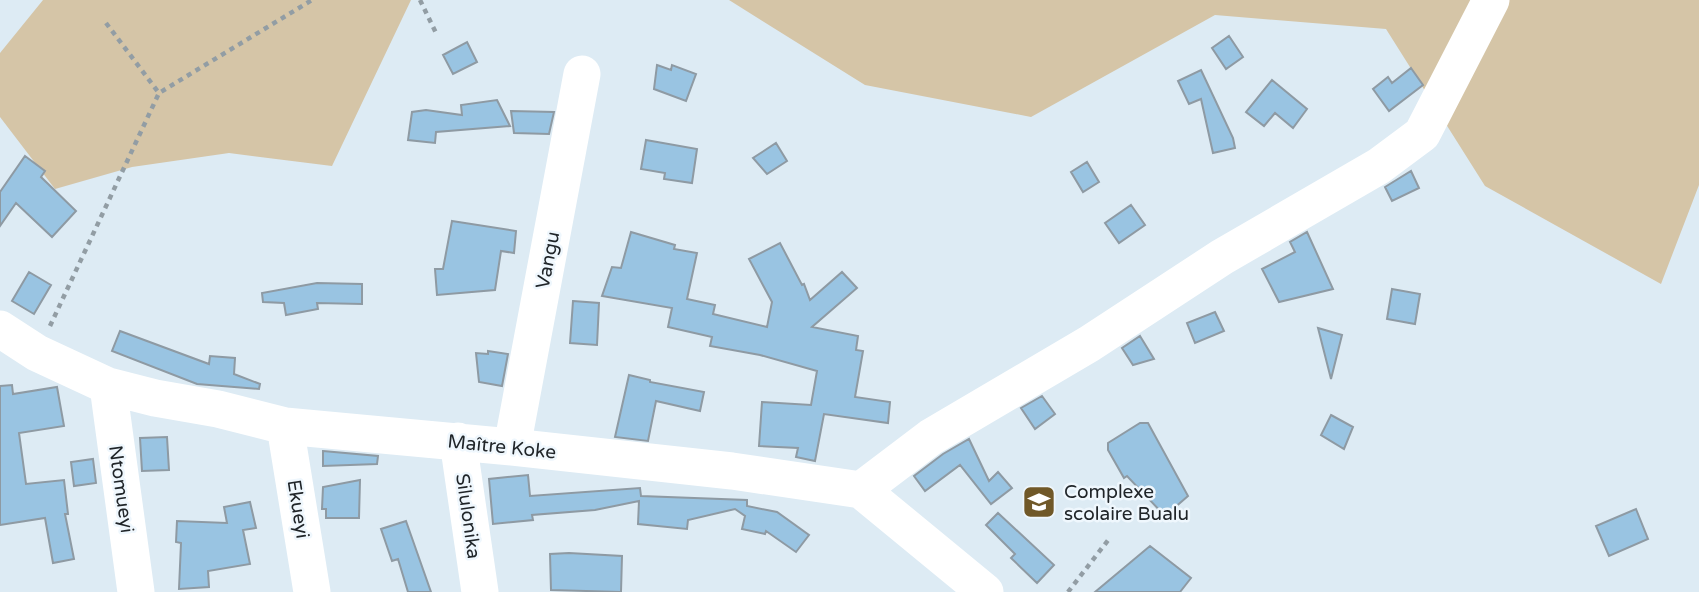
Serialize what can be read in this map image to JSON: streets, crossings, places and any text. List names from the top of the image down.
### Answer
{
  "streets": {
    "street": [
      "Vangu",
      "Maître Koke",
      "Ntomueyi",
      "Ekueyi",
      "Silulonika"
    ]
  },
  "crossings": [
    ["Vangu", "Maître Koke"],
    ["Maître Koke", "Ntomueyi"],
    ["Maître Koke", "Ekueyi"],
    ["Maître Koke", "Silulonika"]
  ],
  "places": {
    "school or university": ["Complexe scolaire Bualu"]
  }
}
